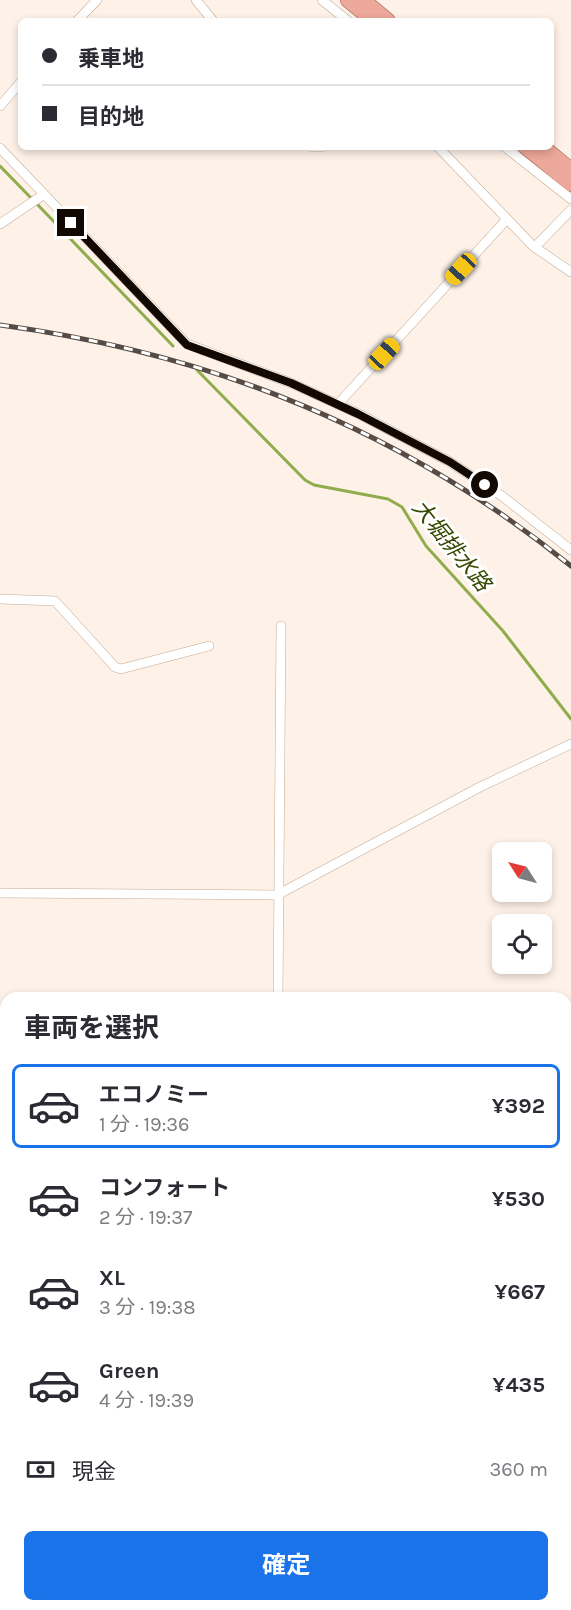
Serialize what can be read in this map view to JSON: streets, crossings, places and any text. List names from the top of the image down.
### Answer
{
  "water": ["大堀排水路"],
  "north": "top left",
  "page": {
    "banner": ["乗車地", "目的地"],
    "heading": "車両を選択",
    "list": [
      {
        "name": "エコノミー",
        "note": "1 分 · 19:36",
        "value": "¥392"
      },
      {
        "name": "コンフォート",
        "note": "2 分 · 19:37",
        "value": "¥530"
      },
      {
        "name": "XL",
        "note": "3 分 · 19:38",
        "value": "¥667"
      },
      {
        "name": "Green",
        "note": "4 分 · 19:39",
        "value": "¥435"
      }
    ],
    "pay": ["現金", "360 m"],
    "buttons": "確定"
  }
}
